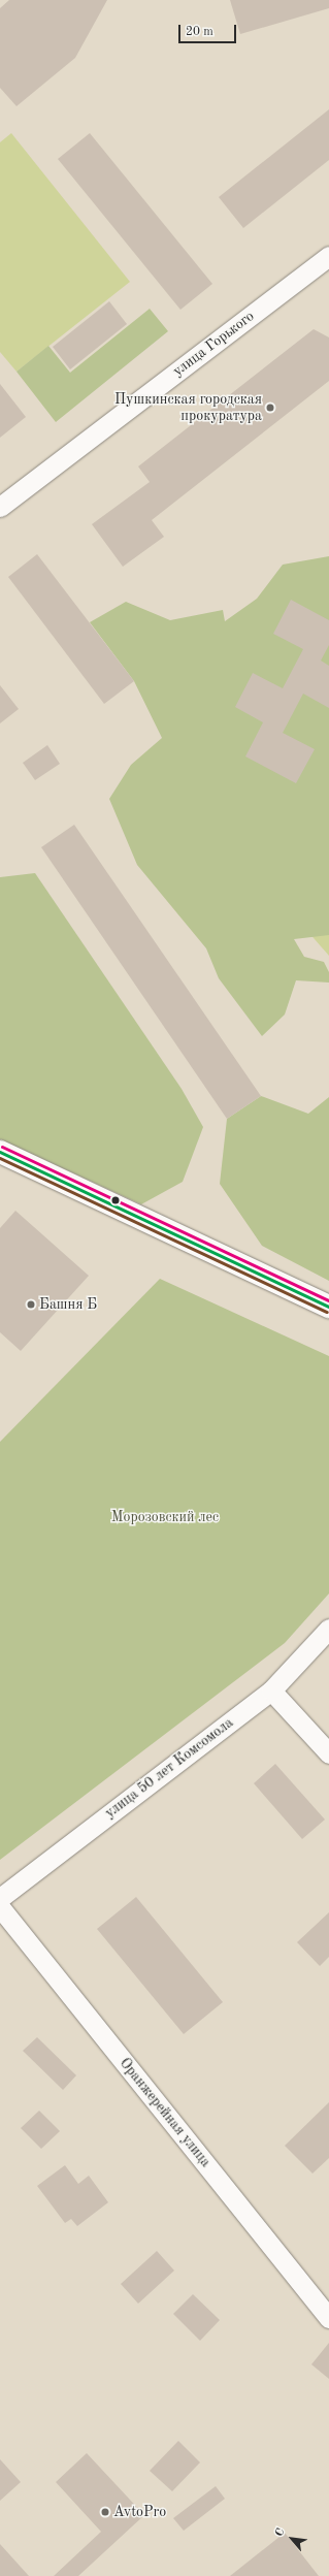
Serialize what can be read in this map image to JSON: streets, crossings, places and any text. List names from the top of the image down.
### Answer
{
  "streets": {
    "street": ["улица Горького", "улица 50 лет Комсомола", "Оранжерейная улица"]
  },
  "parks": ["Морозовский лес"],
  "places": ["Пушкинская городская прокуратура", "Башня Б", "AvtoPro"],
  "scale_bar": "20 m",
  "north": "top left"
}
